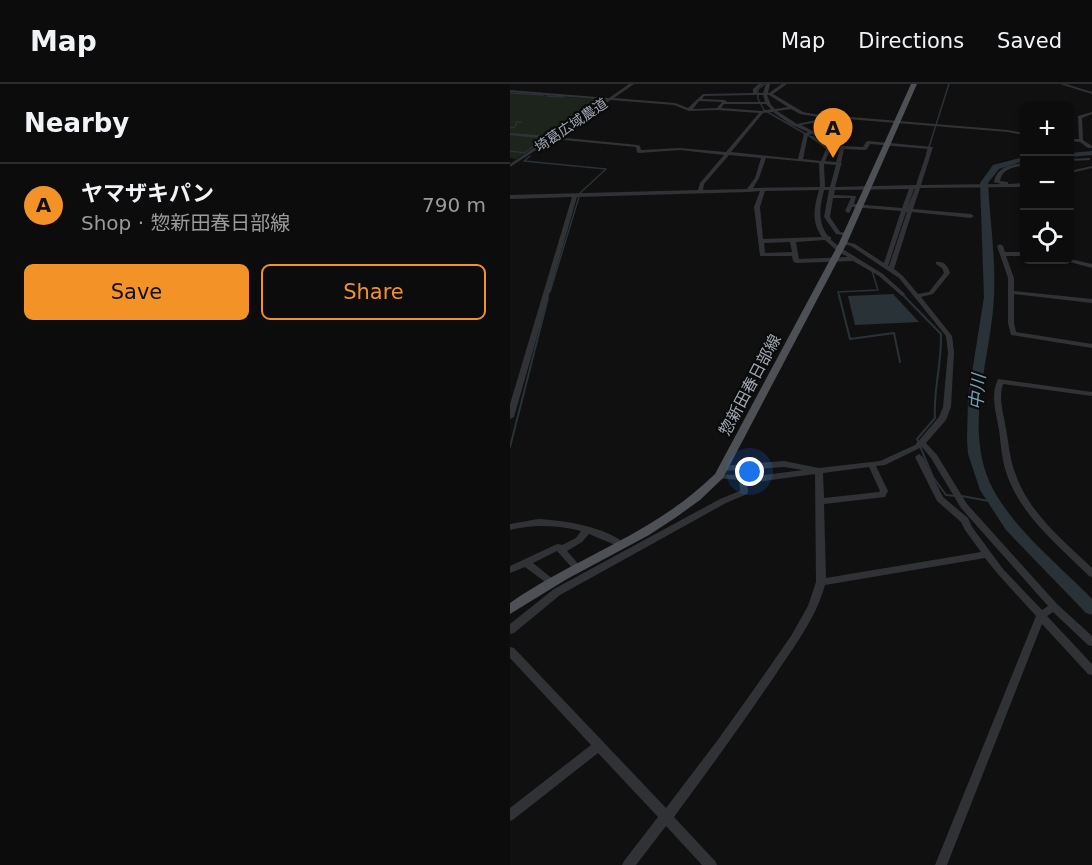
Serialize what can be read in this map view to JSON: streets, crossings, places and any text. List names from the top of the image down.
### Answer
{
  "streets": {
    "main road": ["惣新田春日部線"],
    "street": ["埼葛広域農道"]
  },
  "water": ["中川"],
  "page": {
    "header": "Map",
    "nav": ["Map", "Directions", "Saved"],
    "heading": "Nearby",
    "map_buttons": ["+", "−"],
    "pins": "A",
    "list": [
      {
        "mark": "A",
        "name": "ヤマザキパン",
        "note": "Shop · 惣新田春日部線",
        "value": "790 m"
      }
    ],
    "buttons": ["Save", "Share"]
  }
}
